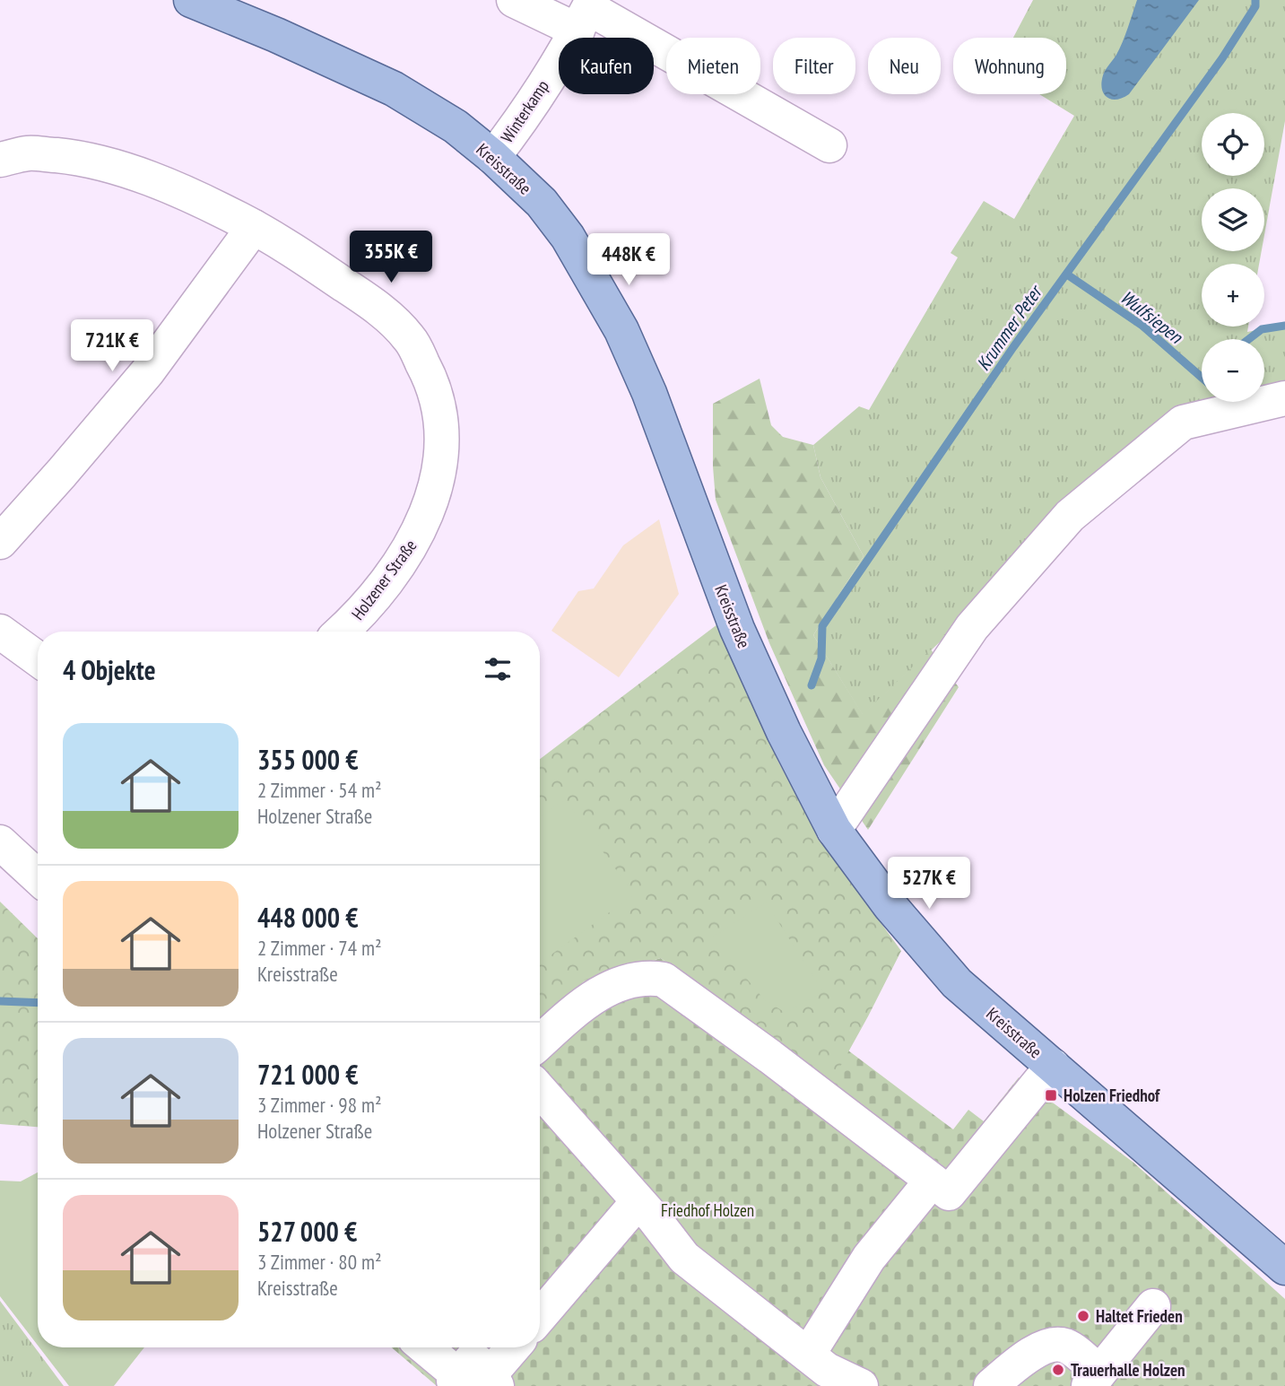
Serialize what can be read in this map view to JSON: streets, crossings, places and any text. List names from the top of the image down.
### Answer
{
  "streets": {
    "main road": ["Kreisstraße"],
    "street": ["Winterkamp", "Holzener Straße"]
  },
  "crossings": [
    ["Winterkamp", "Kreisstraße"]
  ],
  "water": ["Wulfsiepen", "Krummer Peter"],
  "parks": ["Friedhof Holzen"],
  "places": {
    "transit": ["Holzen Friedhof"],
    "other": ["Haltet Frieden", "Trauerhalle Holzen"]
  },
  "page": {
    "chip": [
      "Kaufen",
      "Mieten",
      "Filter",
      "Neu",
      "Wohnung"
    ],
    "map_buttons": ["+", "−"],
    "price": [
      "355K €",
      "448K €",
      "721K €",
      "527K €"
    ],
    "heading": "4 Objekte",
    "list": [
      {
        "name": "355 000 €",
        "note": "2 Zimmer · 54 m² · Holzener Straße"
      },
      {
        "name": "448 000 €",
        "note": "2 Zimmer · 74 m² · Kreisstraße"
      },
      {
        "name": "721 000 €",
        "note": "3 Zimmer · 98 m² · Holzener Straße"
      },
      {
        "name": "527 000 €",
        "note": "3 Zimmer · 80 m² · Kreisstraße"
      }
    ]
  }
}
